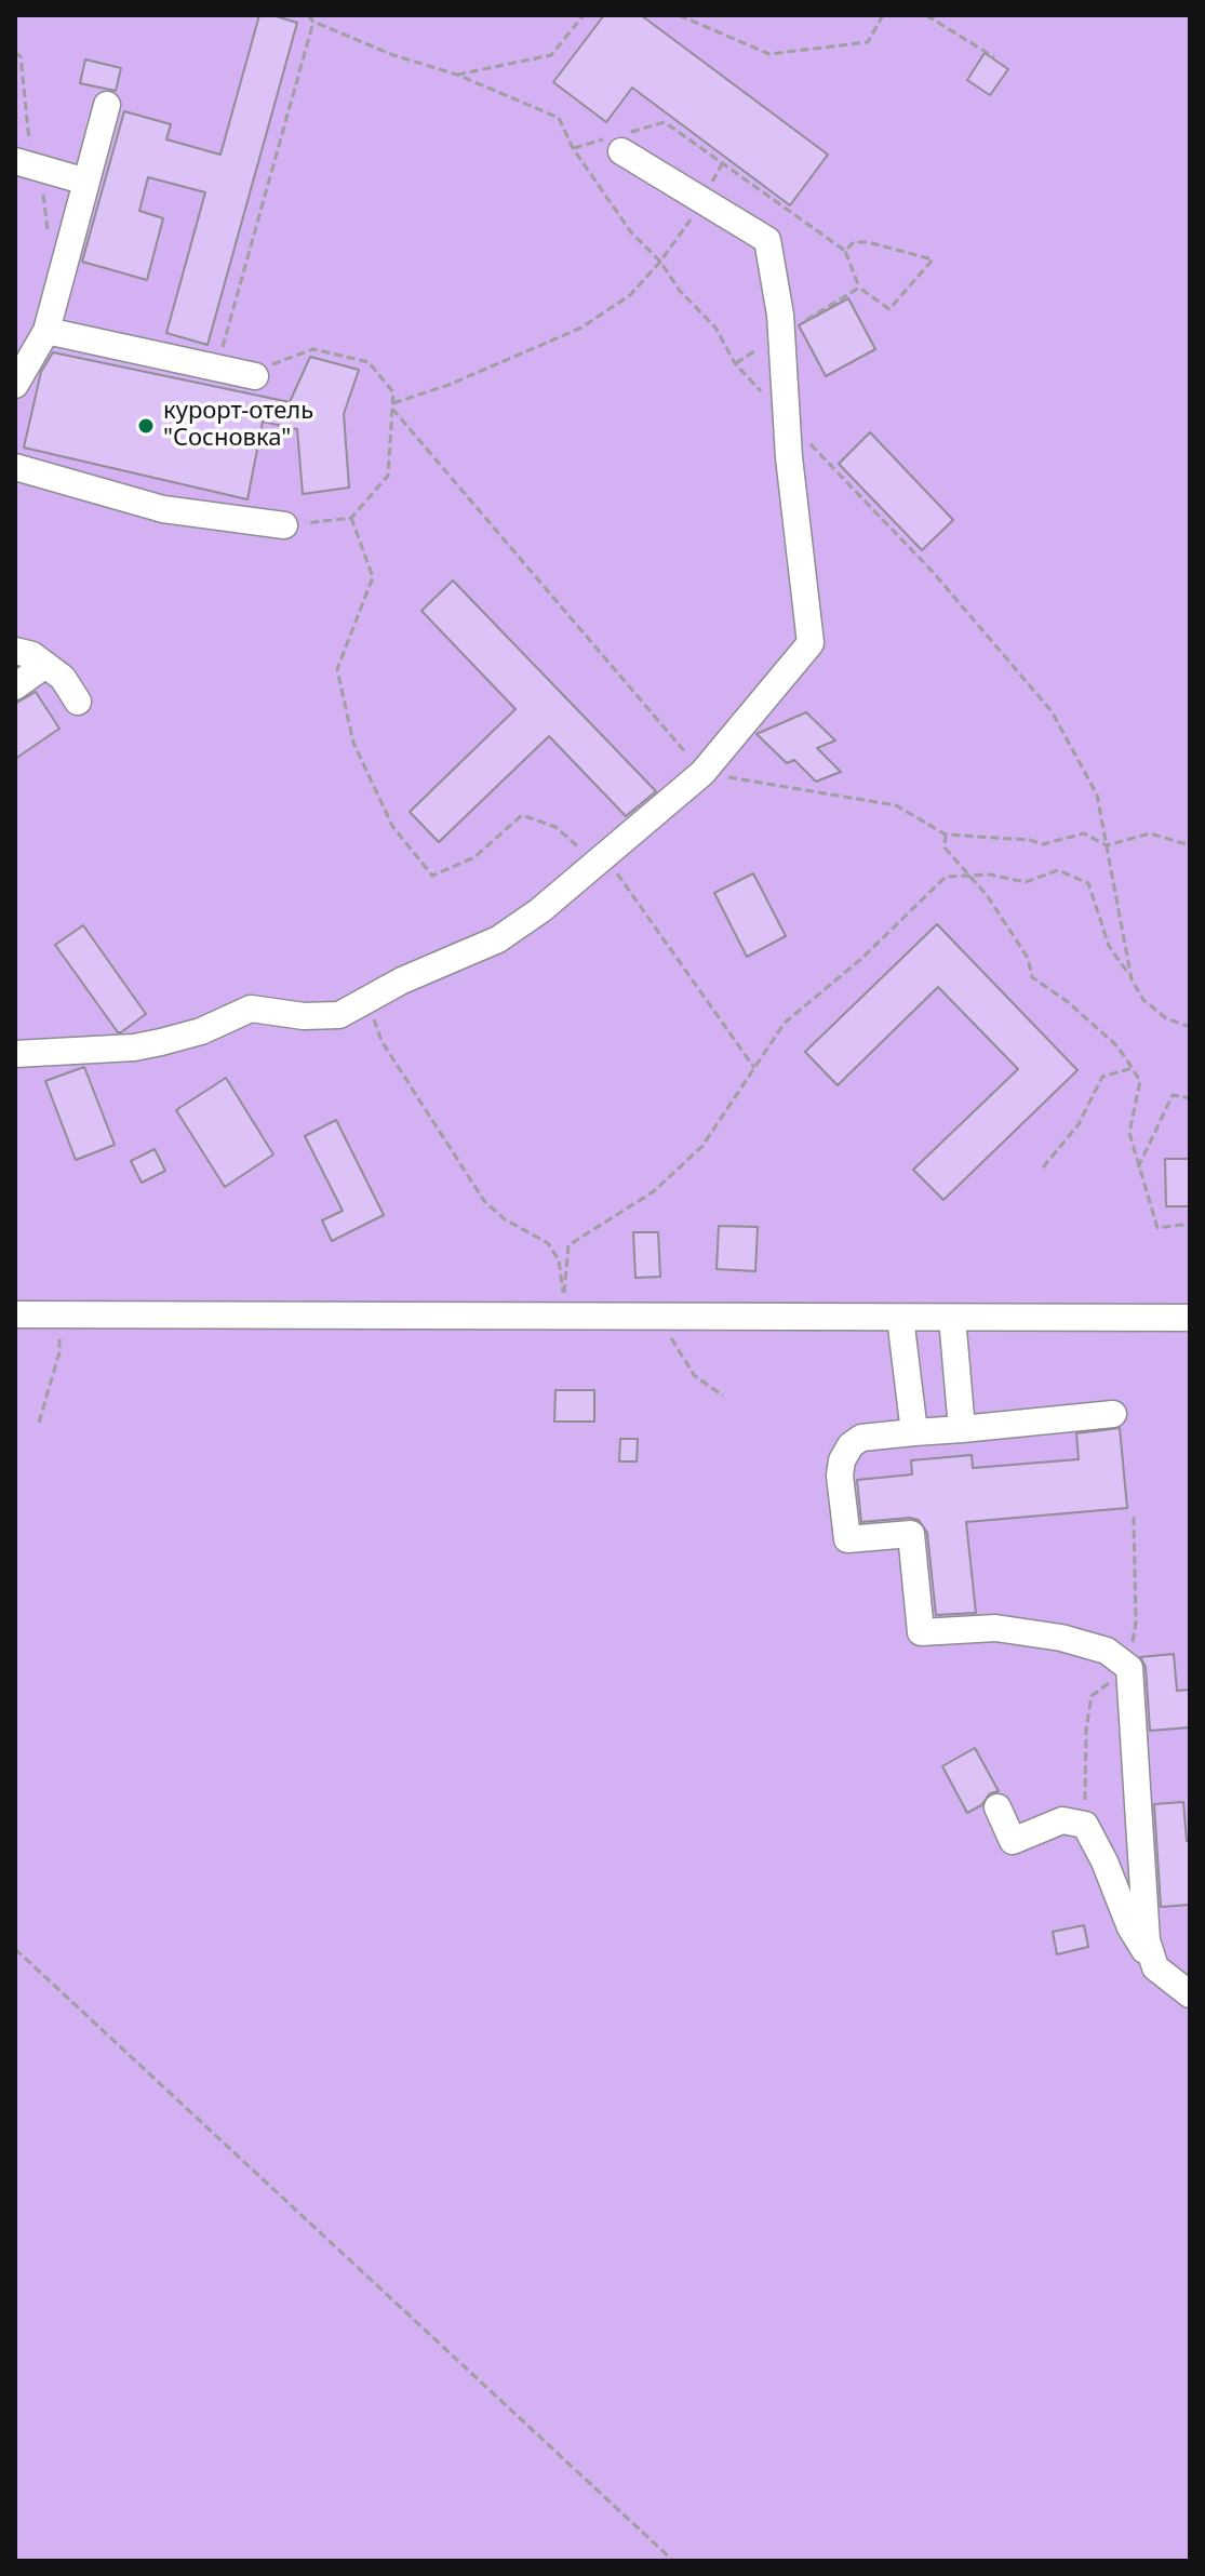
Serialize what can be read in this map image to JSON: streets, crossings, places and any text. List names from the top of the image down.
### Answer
{
  "places": ["курорт-отель \"Сосновка\""]
}
